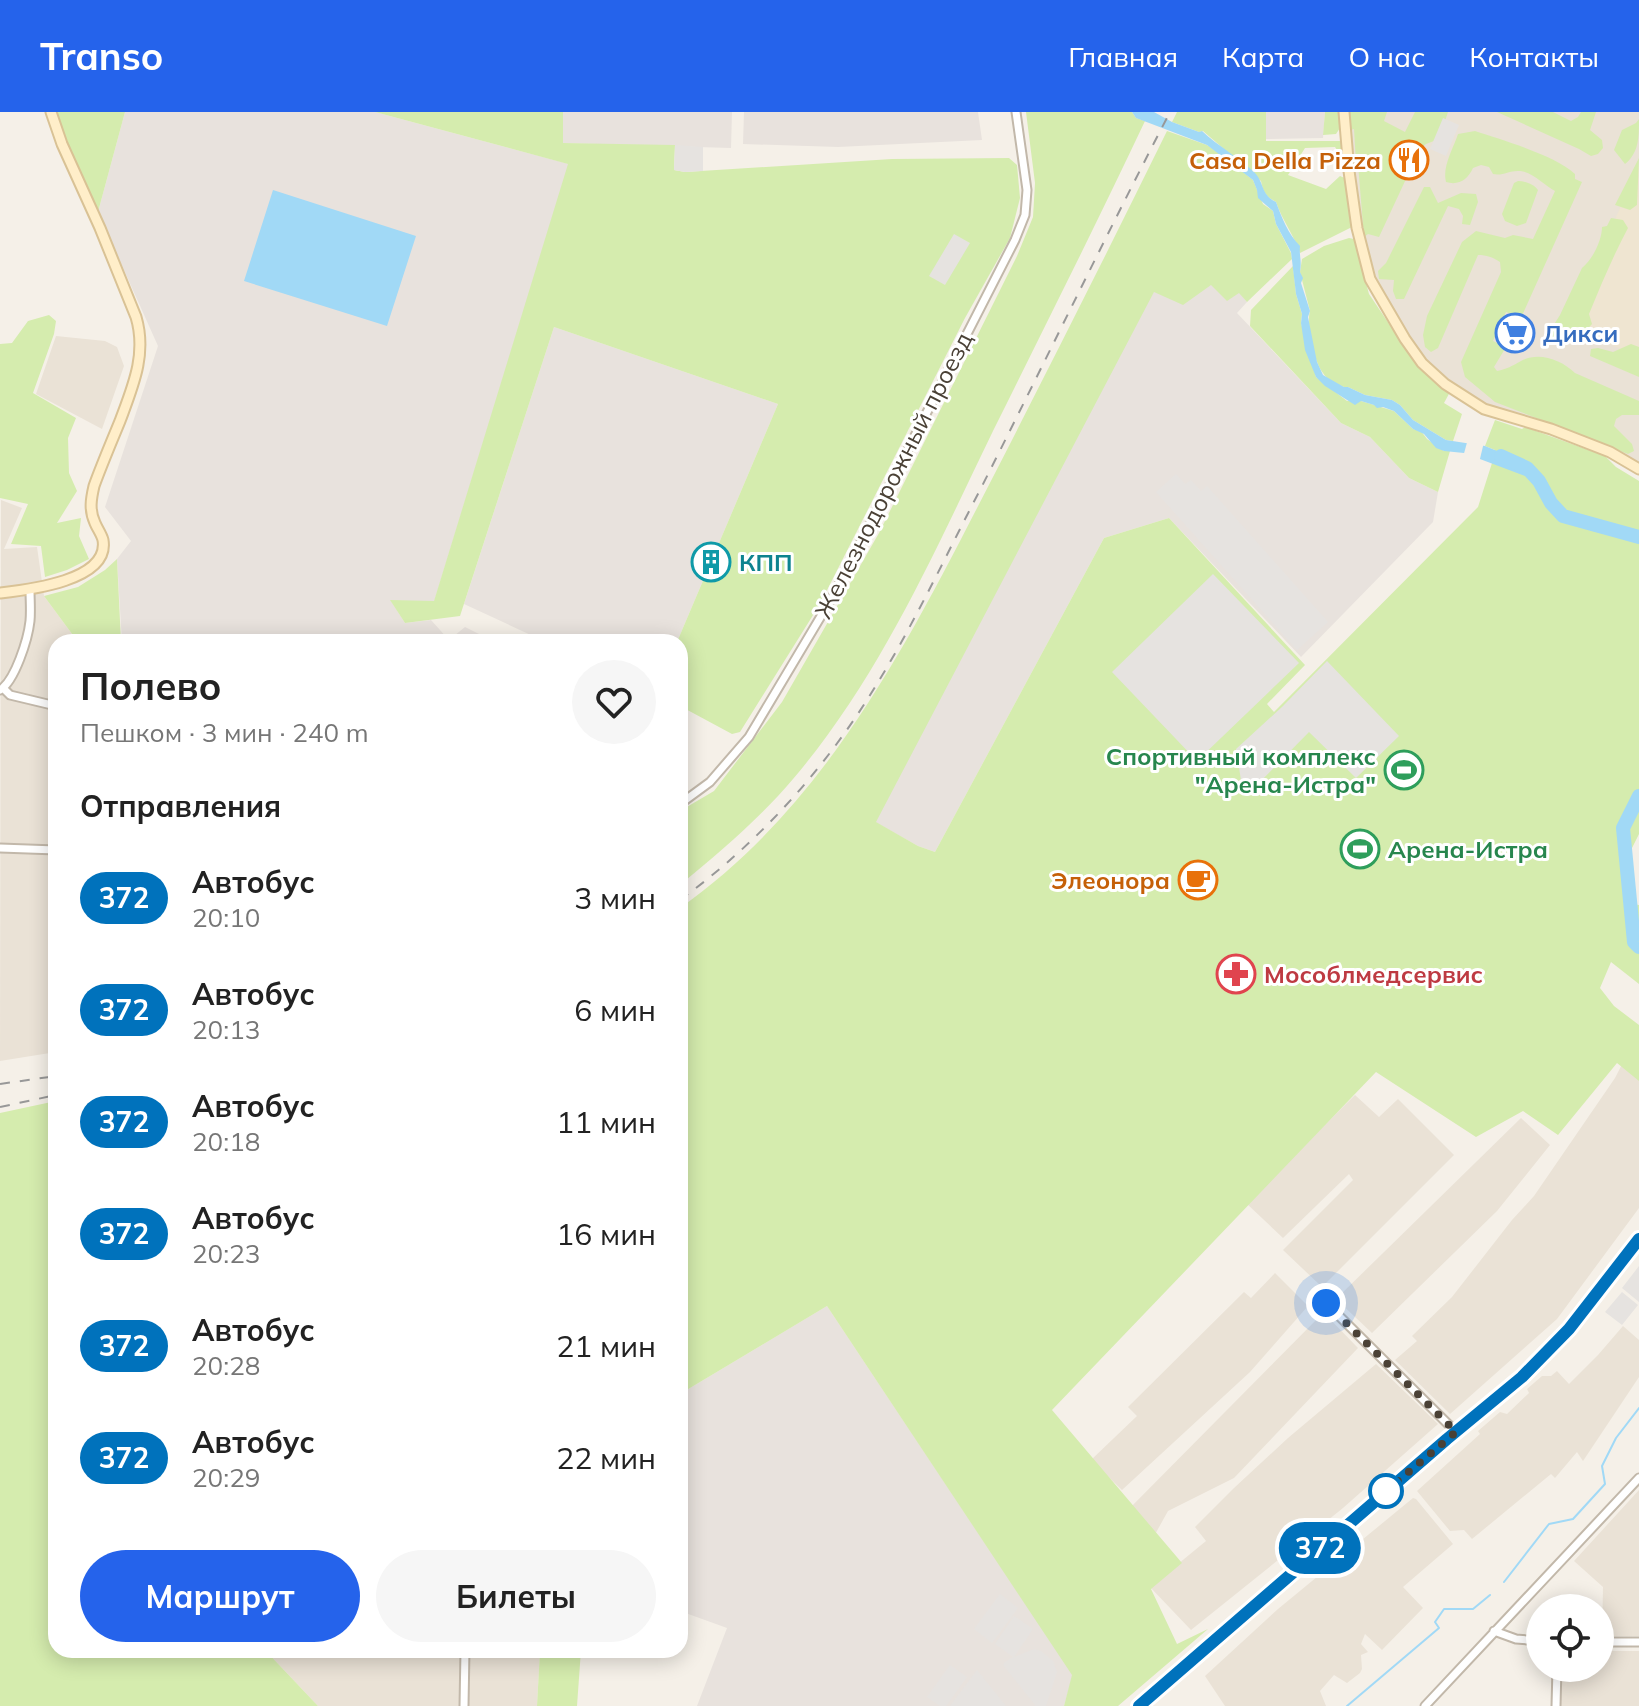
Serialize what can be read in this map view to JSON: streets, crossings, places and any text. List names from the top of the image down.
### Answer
{
  "streets": {
    "street": ["Железнодорожный проезд"]
  },
  "places": {
    "restaurant": ["Casa Della Pizza"],
    "supermarket": ["Дикси"],
    "building": ["КПП"],
    "sports": ["Спортивный комплекс \"Арена-Истра\"", "Арена-Истра"],
    "cafe": ["Элеонора"],
    "pharmacy": ["Мособлмедсервис"]
  },
  "lines": ["bus line 372"],
  "page": {
    "header": "Transo",
    "nav": [
      "Главная",
      "Карта",
      "О нас",
      "Контакты"
    ],
    "on_map": "372",
    "heading": [
      ["Полево", "Пешком · 3 мин · 240 m"],
      "Отправления"
    ],
    "list": [
      {
        "mark": "372",
        "name": "Автобус",
        "note": "20:10",
        "value": "3 мин"
      },
      {
        "mark": "372",
        "name": "Автобус",
        "note": "20:13",
        "value": "6 мин"
      },
      {
        "mark": "372",
        "name": "Автобус",
        "note": "20:18",
        "value": "11 мин"
      },
      {
        "mark": "372",
        "name": "Автобус",
        "note": "20:23",
        "value": "16 мин"
      },
      {
        "mark": "372",
        "name": "Автобус",
        "note": "20:28",
        "value": "21 мин"
      },
      {
        "mark": "372",
        "name": "Автобус",
        "note": "20:29",
        "value": "22 мин"
      }
    ],
    "buttons": ["Маршрут", "Билеты"]
  }
}
